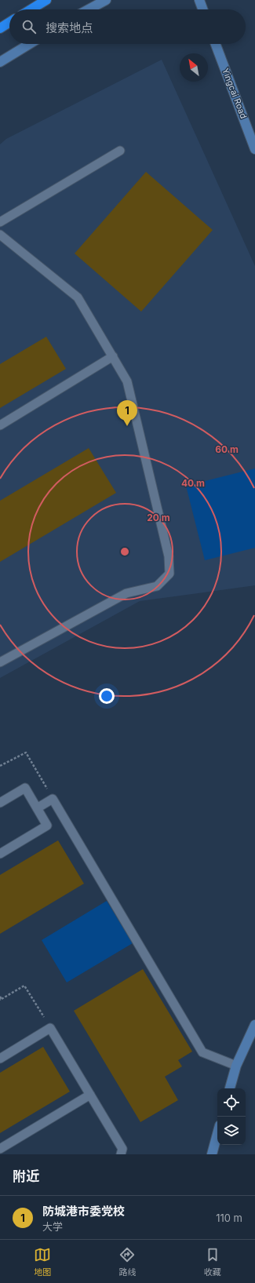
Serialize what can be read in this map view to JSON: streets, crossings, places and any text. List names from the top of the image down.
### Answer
{
  "streets": {
    "street": ["Yingcai Road"]
  },
  "north": "top left",
  "page": {
    "search": "搜索地点",
    "pins": "1",
    "heading": "附近",
    "list": [
      {
        "mark": "1",
        "name": "防城港市委党校",
        "note": "大学",
        "value": "110 m"
      }
    ],
    "nav": ["地图", "路线", "收藏"]
  },
  "rings": ["60 m", "40 m", "20 m"]
}
